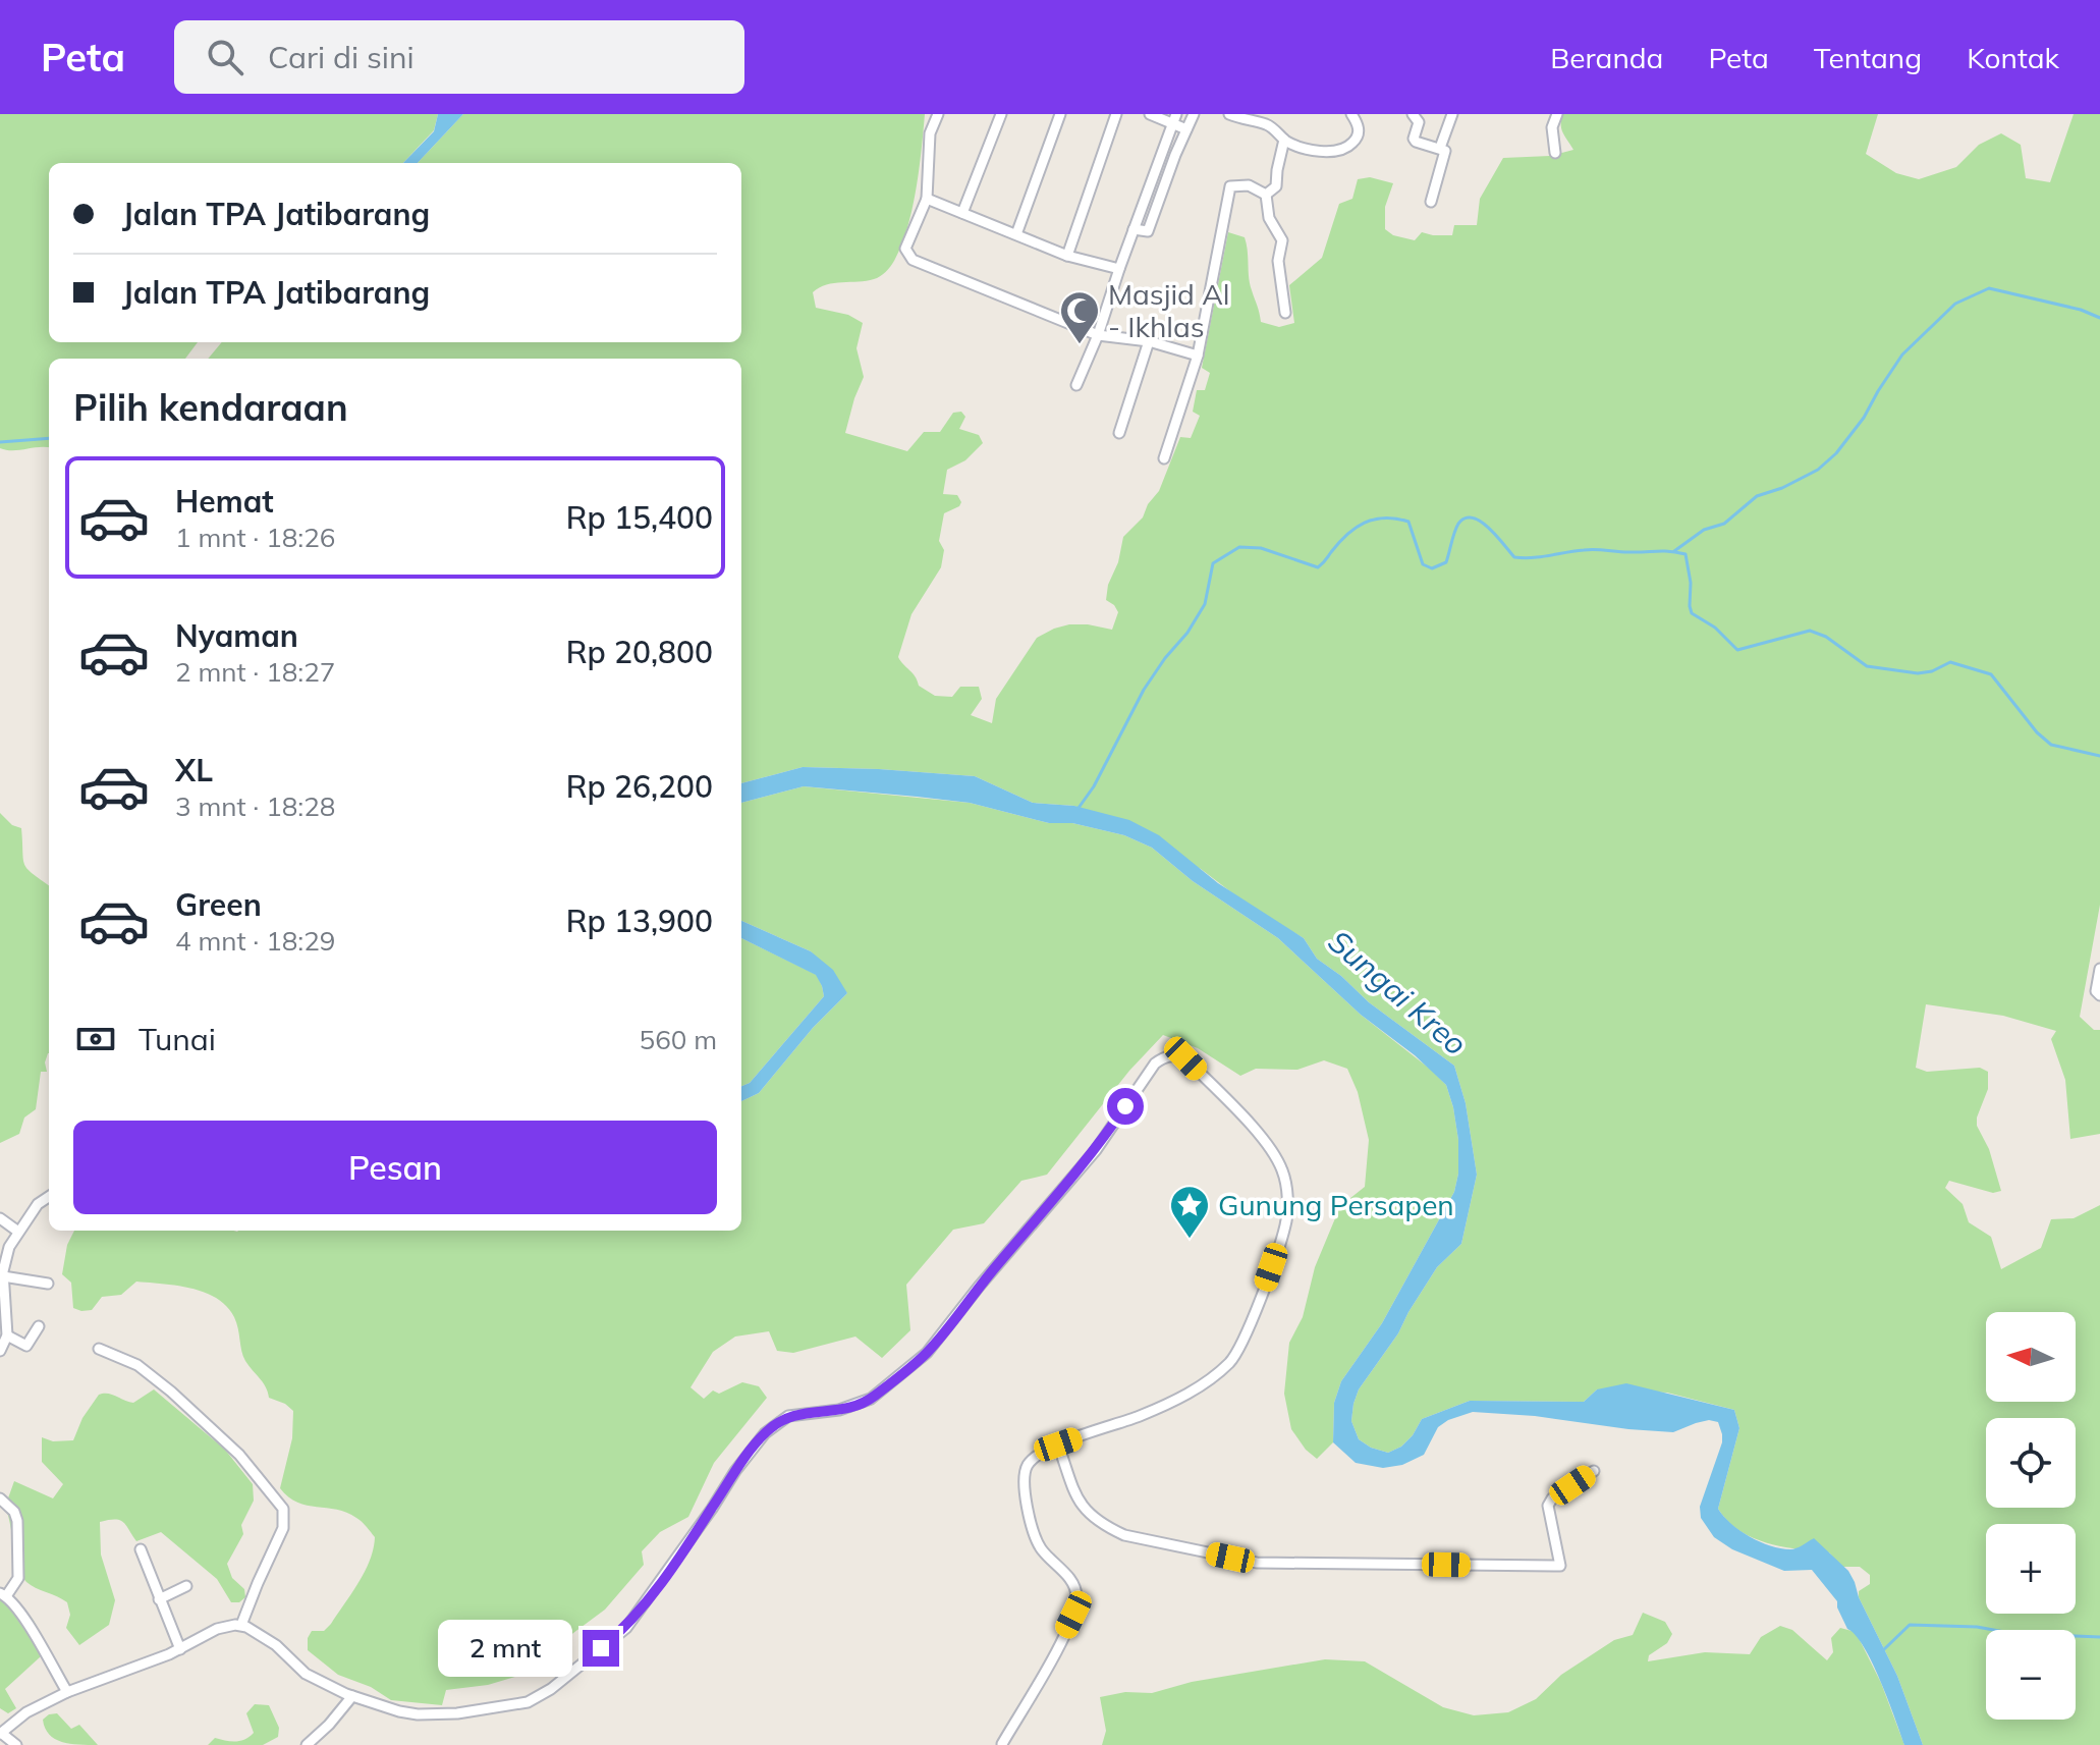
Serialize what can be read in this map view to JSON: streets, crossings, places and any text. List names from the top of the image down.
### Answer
{
  "water": ["Sungai Kreo"],
  "places": {
    "mosque": ["Masjid Al - Ikhlas"],
    "place": ["Gunung Persapen"]
  },
  "north": "left",
  "page": {
    "header": "Peta",
    "search": "Cari di sini",
    "nav": [
      "Beranda",
      "Peta",
      "Tentang",
      "Kontak"
    ],
    "banner": ["Jalan TPA Jatibarang", "Jalan TPA Jatibarang"],
    "heading": "Pilih kendaraan",
    "list": [
      {
        "name": "Hemat",
        "note": "1 mnt · 18:26",
        "value": "Rp 15,400"
      },
      {
        "name": "Nyaman",
        "note": "2 mnt · 18:27",
        "value": "Rp 20,800"
      },
      {
        "name": "XL",
        "note": "3 mnt · 18:28",
        "value": "Rp 26,200"
      },
      {
        "name": "Green",
        "note": "4 mnt · 18:29",
        "value": "Rp 13,900"
      }
    ],
    "pay": ["Tunai", "560 m"],
    "buttons": "Pesan",
    "map_buttons": ["+", "−"],
    "bubble": "2 mnt"
  }
}
